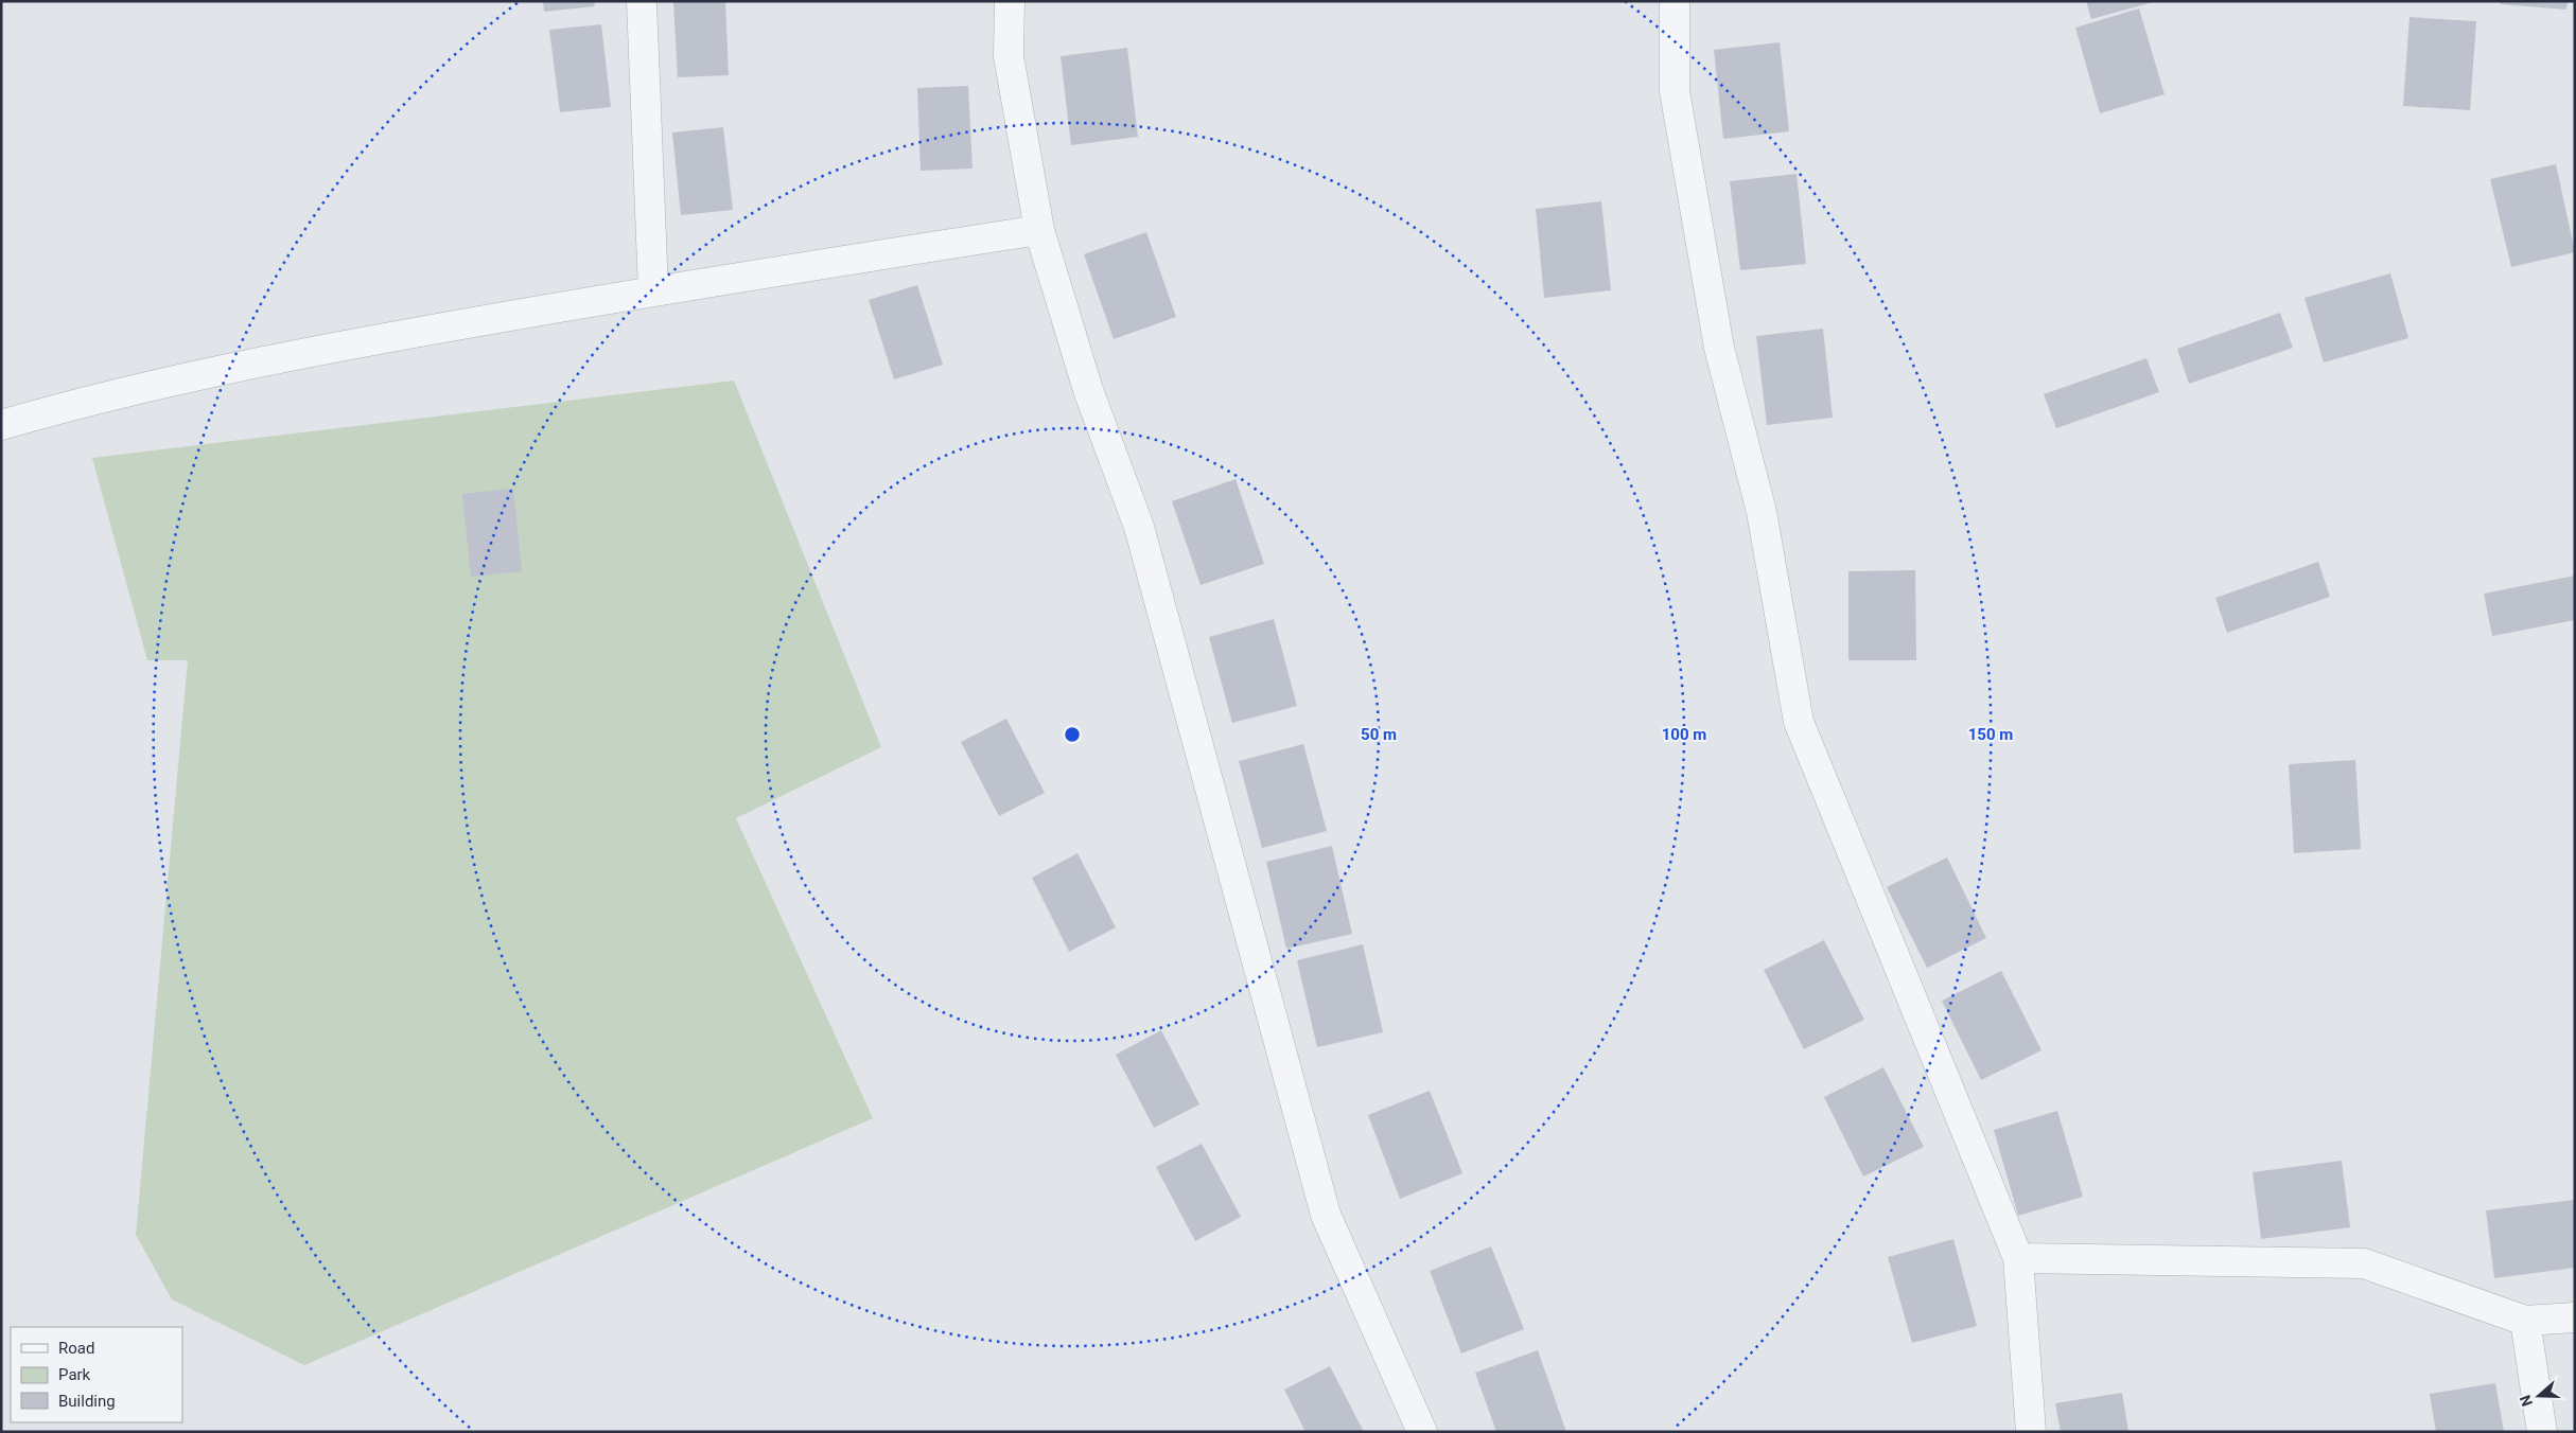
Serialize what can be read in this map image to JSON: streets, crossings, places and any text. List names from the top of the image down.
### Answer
{
  "legend": ["Road", "Park", "Building"],
  "north": "left",
  "rings": ["50 m", "100 m", "150 m"]
}
